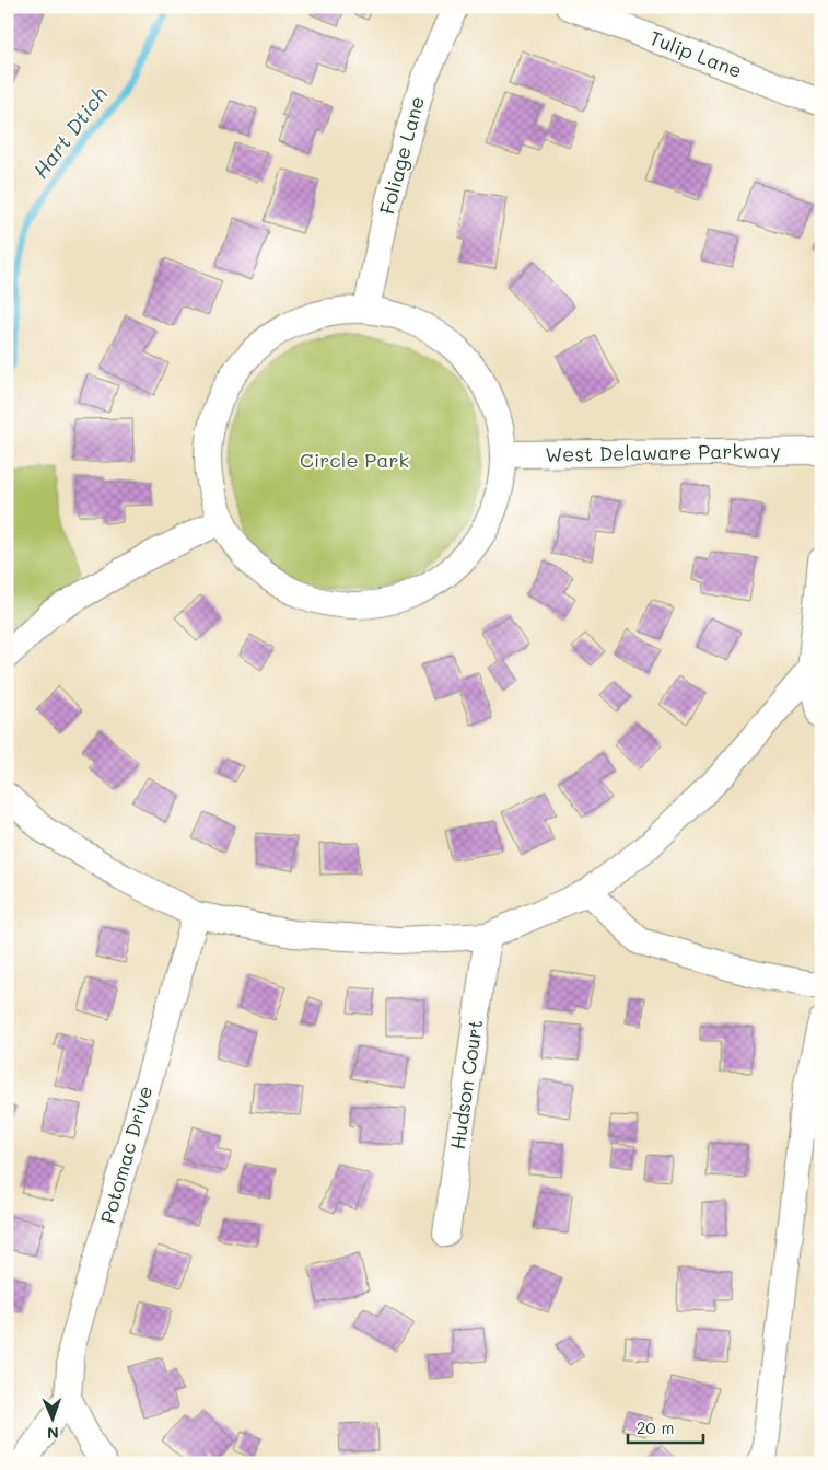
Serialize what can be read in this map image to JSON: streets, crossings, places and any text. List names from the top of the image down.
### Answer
{
  "streets": {
    "street": [
      "Tulip Lane",
      "Foliage Lane",
      "West Delaware Parkway",
      "Hudson Court",
      "Potomac Drive"
    ]
  },
  "water": ["Hart Dtich"],
  "parks": ["Circle Park"],
  "scale_bar": "20 m",
  "north": "bottom"
}
